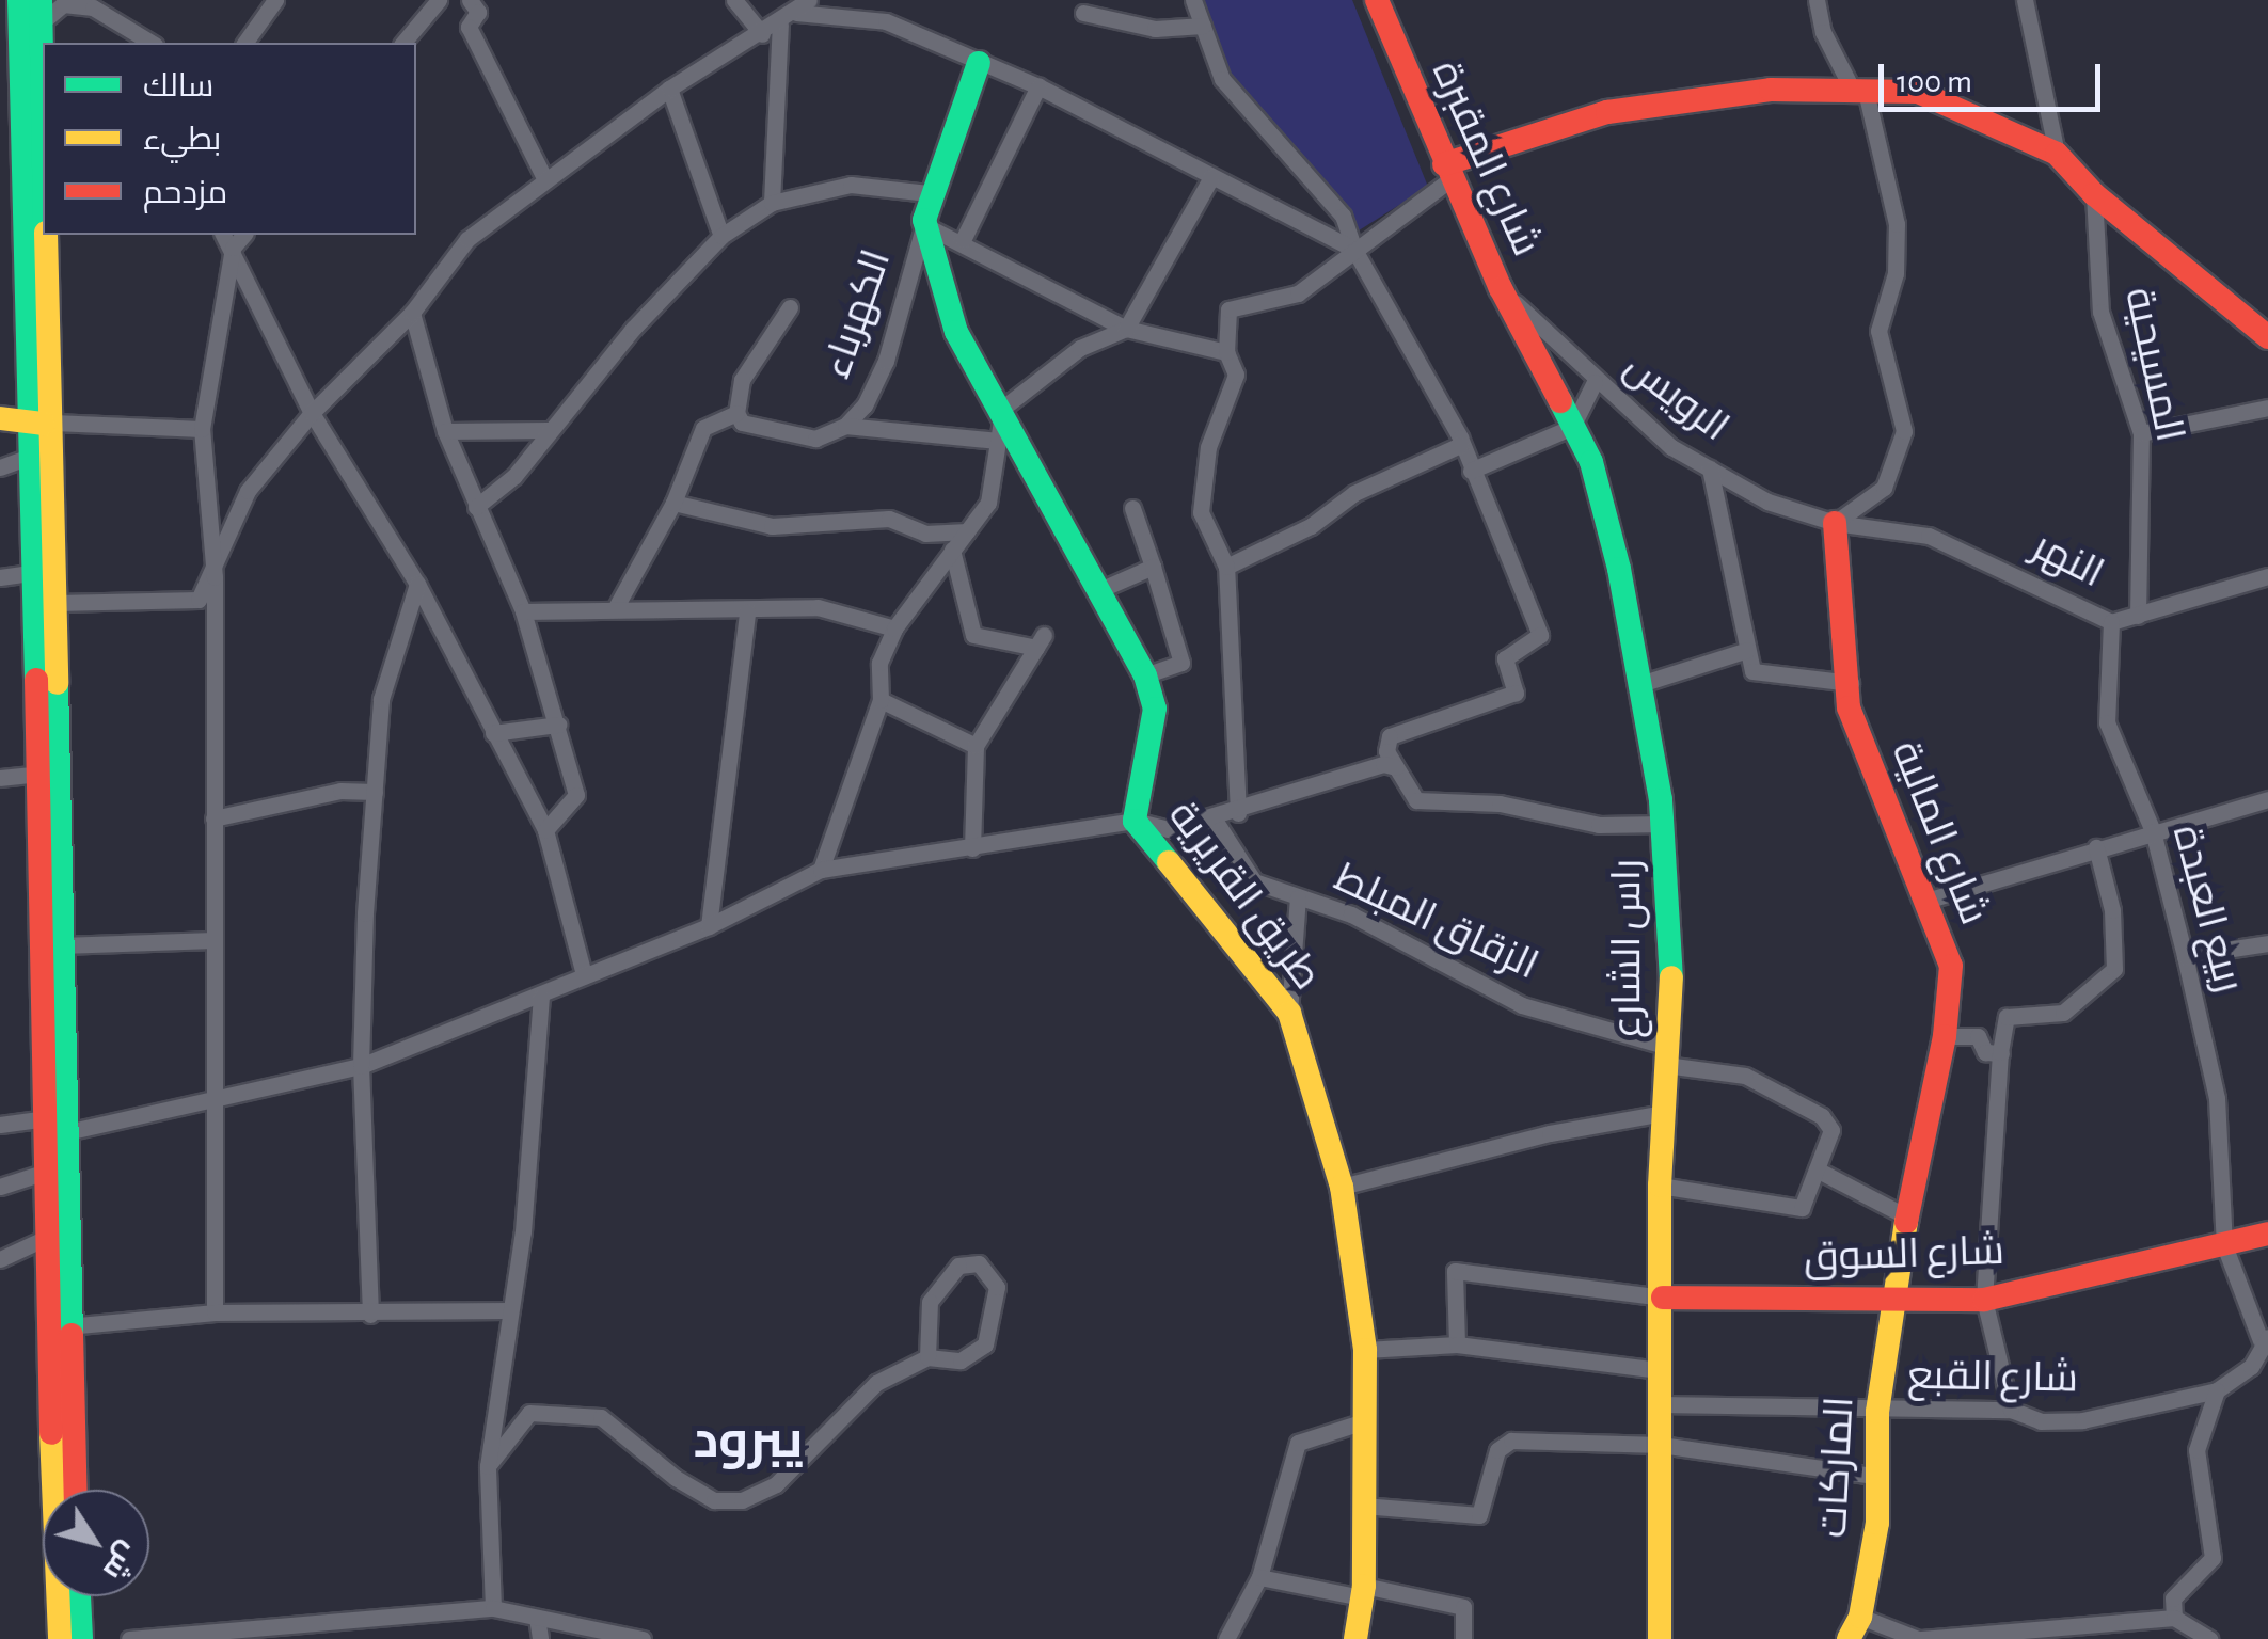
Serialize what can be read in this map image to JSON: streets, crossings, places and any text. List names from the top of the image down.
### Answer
{
  "streets": {
    "street": [
      "شارع المقبرة",
      "الكهرباء",
      "المسيحية",
      "الرويس",
      "النهر",
      "شارع المالية",
      "طريق القريرية",
      "ربيع العبدة",
      "الزقاق المبلط",
      "راس الشارع",
      "شارع السوق",
      "شارع القبع",
      "الماركات"
    ]
  },
  "crossings": [
    ["شارع المقبرة", "الرويس"],
    ["شارع المقبرة", "راس الشارع"],
    ["الكهرباء", "طريق القريرية"],
    ["المسيحية", "النهر"],
    ["الرويس", "النهر"],
    ["الرويس", "شارع المالية"],
    ["الرويس", "راس الشارع"],
    ["النهر", "شارع المالية"],
    ["النهر", "ربيع العبدة"],
    ["شارع المالية", "شارع السوق"],
    ["شارع المالية", "الماركات"],
    ["ربيع العبدة", "شارع السوق"],
    ["ربيع العبدة", "شارع القبع"],
    ["الزقاق المبلط", "راس الشارع"],
    ["راس الشارع", "شارع السوق"],
    ["راس الشارع", "شارع القبع"],
    ["شارع السوق", "الماركات"],
    ["شارع القبع", "الماركات"]
  ],
  "districts": ["يبرود"],
  "legend": ["سالك", "بطيء", "مزدحم"],
  "scale_bar": "100 m",
  "north": "bottom right"
}
